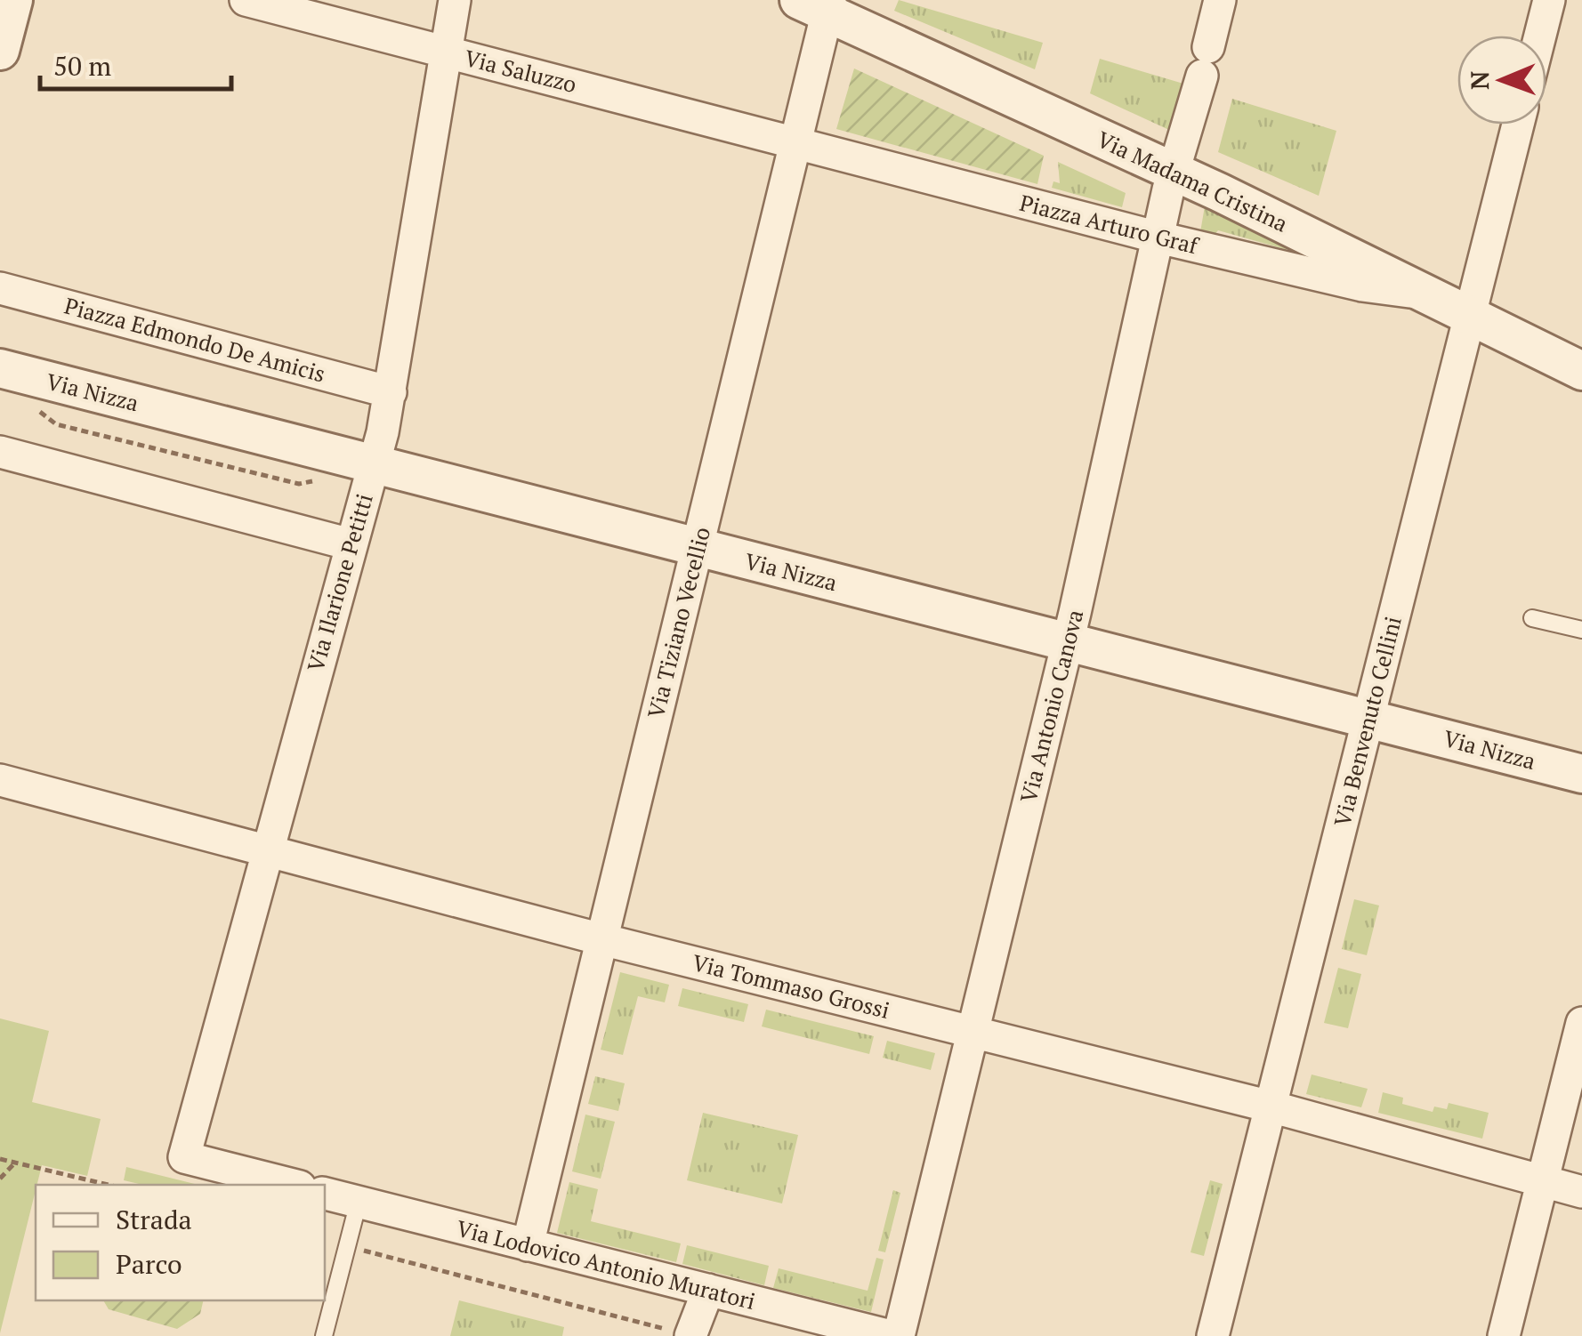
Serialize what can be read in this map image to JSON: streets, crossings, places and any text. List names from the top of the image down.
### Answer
{
  "streets": {
    "street": [
      "Via Saluzzo",
      "Via Madama Cristina",
      "Piazza Arturo Graf",
      "Piazza Edmondo De Amicis",
      "Via Nizza",
      "Via Ilarione Petitti",
      "Via Tiziano Vecellio",
      "Via Antonio Canova",
      "Via Benvenuto Cellini",
      "Via Tommaso Grossi",
      "Via Lodovico Antonio Muratori"
    ]
  },
  "crossings": [
    ["Via Saluzzo", "Piazza Arturo Graf"],
    ["Via Saluzzo", "Via Ilarione Petitti"],
    ["Via Saluzzo", "Via Tiziano Vecellio"],
    ["Via Madama Cristina", "Piazza Arturo Graf"],
    ["Via Madama Cristina", "Via Tiziano Vecellio"],
    ["Via Madama Cristina", "Via Antonio Canova"],
    ["Via Madama Cristina", "Via Benvenuto Cellini"],
    ["Piazza Arturo Graf", "Via Tiziano Vecellio"],
    ["Piazza Arturo Graf", "Via Antonio Canova"],
    ["Piazza Edmondo De Amicis", "Via Ilarione Petitti"],
    ["Via Nizza", "Via Ilarione Petitti"],
    ["Via Nizza", "Via Tiziano Vecellio"],
    ["Via Nizza", "Via Antonio Canova"],
    ["Via Nizza", "Via Benvenuto Cellini"],
    ["Via Ilarione Petitti", "Via Tommaso Grossi"],
    ["Via Tiziano Vecellio", "Via Tommaso Grossi"],
    ["Via Tiziano Vecellio", "Via Lodovico Antonio Muratori"],
    ["Via Antonio Canova", "Via Tommaso Grossi"],
    ["Via Benvenuto Cellini", "Via Tommaso Grossi"]
  ],
  "legend": ["Strada", "Parco"],
  "scale_bar": "50 m",
  "north": "left"
}
